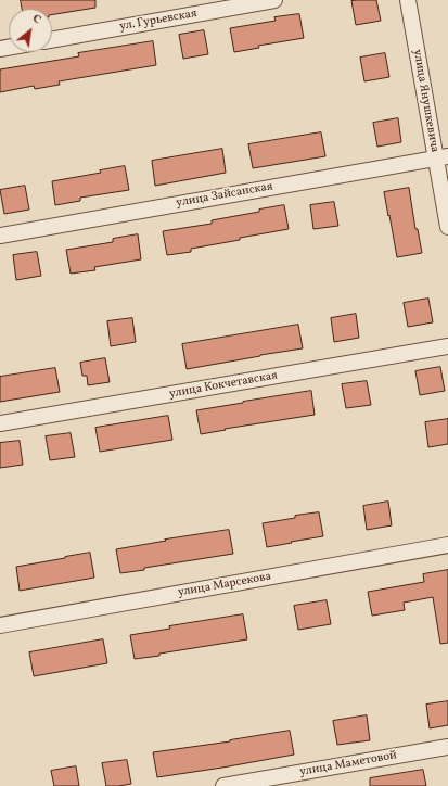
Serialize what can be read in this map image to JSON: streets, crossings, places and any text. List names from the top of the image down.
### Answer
{
  "streets": {
    "street": [
      "ул. Гурьевская",
      "улица Янушкевича",
      "улица Зайсанская",
      "улица Кокчетавская",
      "улица Марсекова",
      "улица Маметовой"
    ]
  },
  "crossings": [
    ["улица Янушкевича", "улица Зайсанская"]
  ],
  "north": "top right"
}
